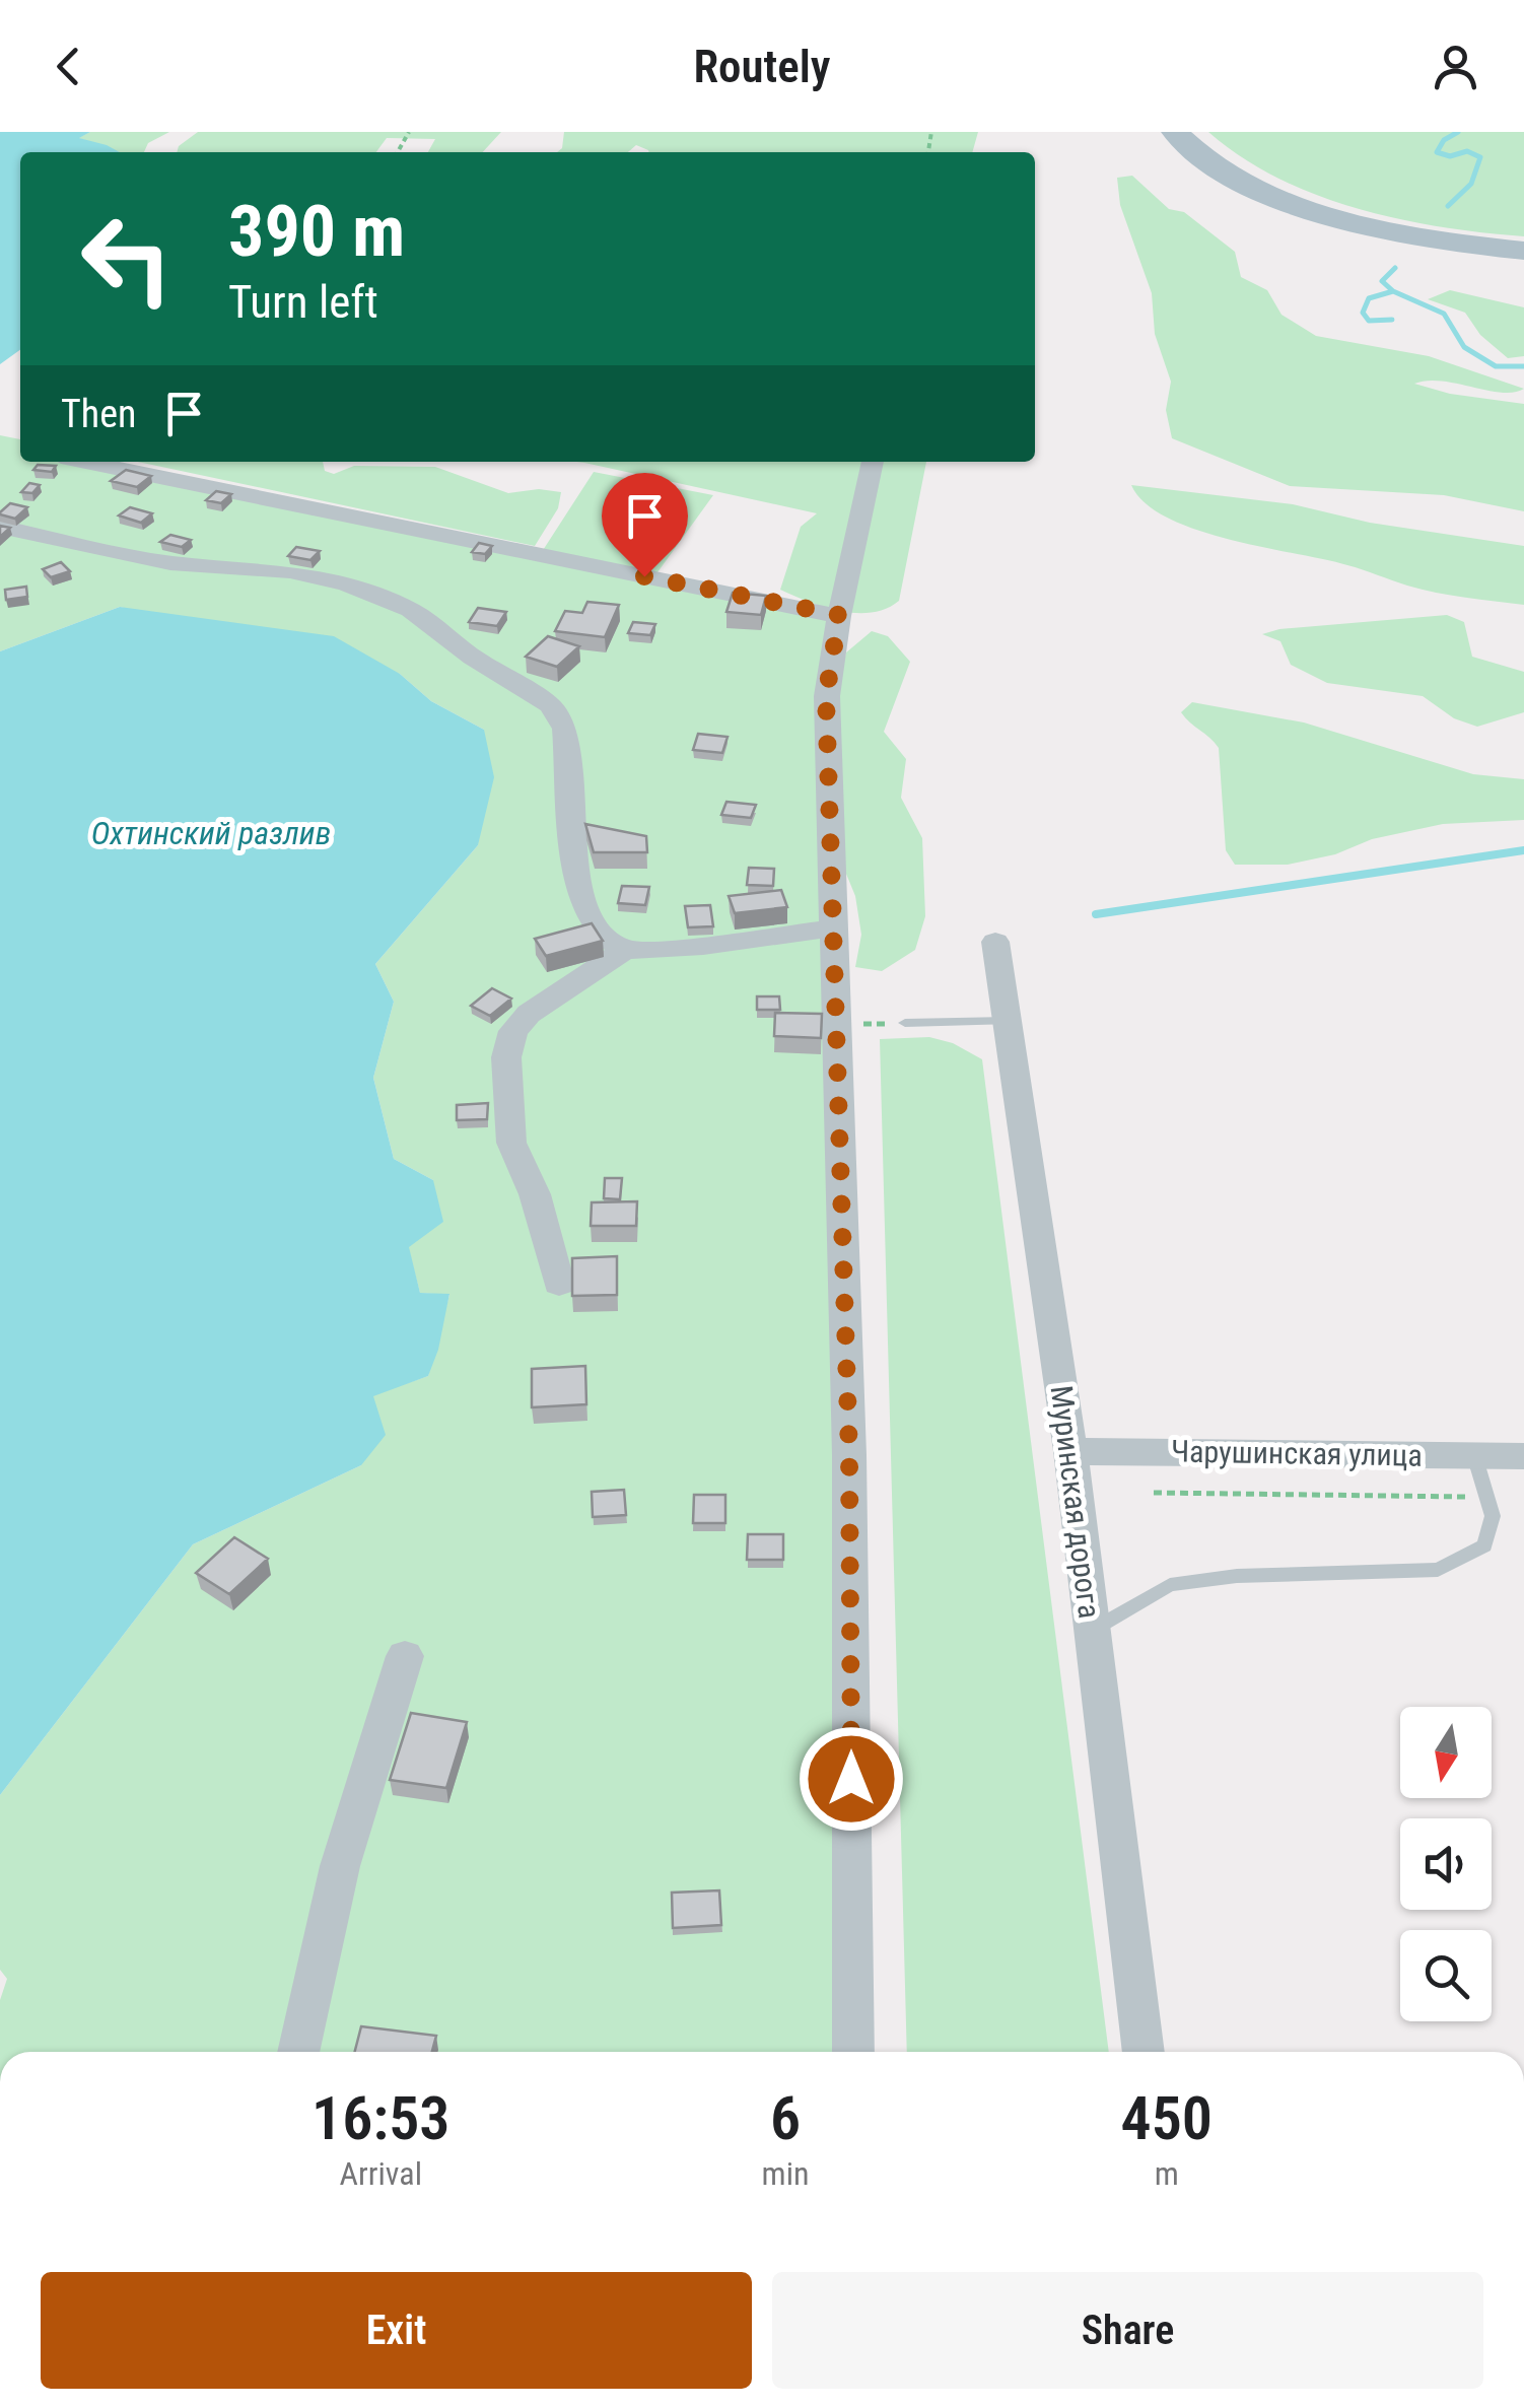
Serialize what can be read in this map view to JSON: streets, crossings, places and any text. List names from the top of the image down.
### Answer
{
  "streets": {
    "street": ["Чарушинская улица", "Муринская дорога"]
  },
  "crossings": [
    ["Чарушинская улица", "Муринская дорога"]
  ],
  "water": ["Охтинский разлив"],
  "north": "bottom",
  "page": {
    "header": "Routely",
    "turn": ["390 m", "Turn left"],
    "then": "Then",
    "eta": [
      "16:53",
      "Arrival",
      "6",
      "min",
      "450",
      "m"
    ],
    "buttons": ["Exit", "Share"]
  }
}
